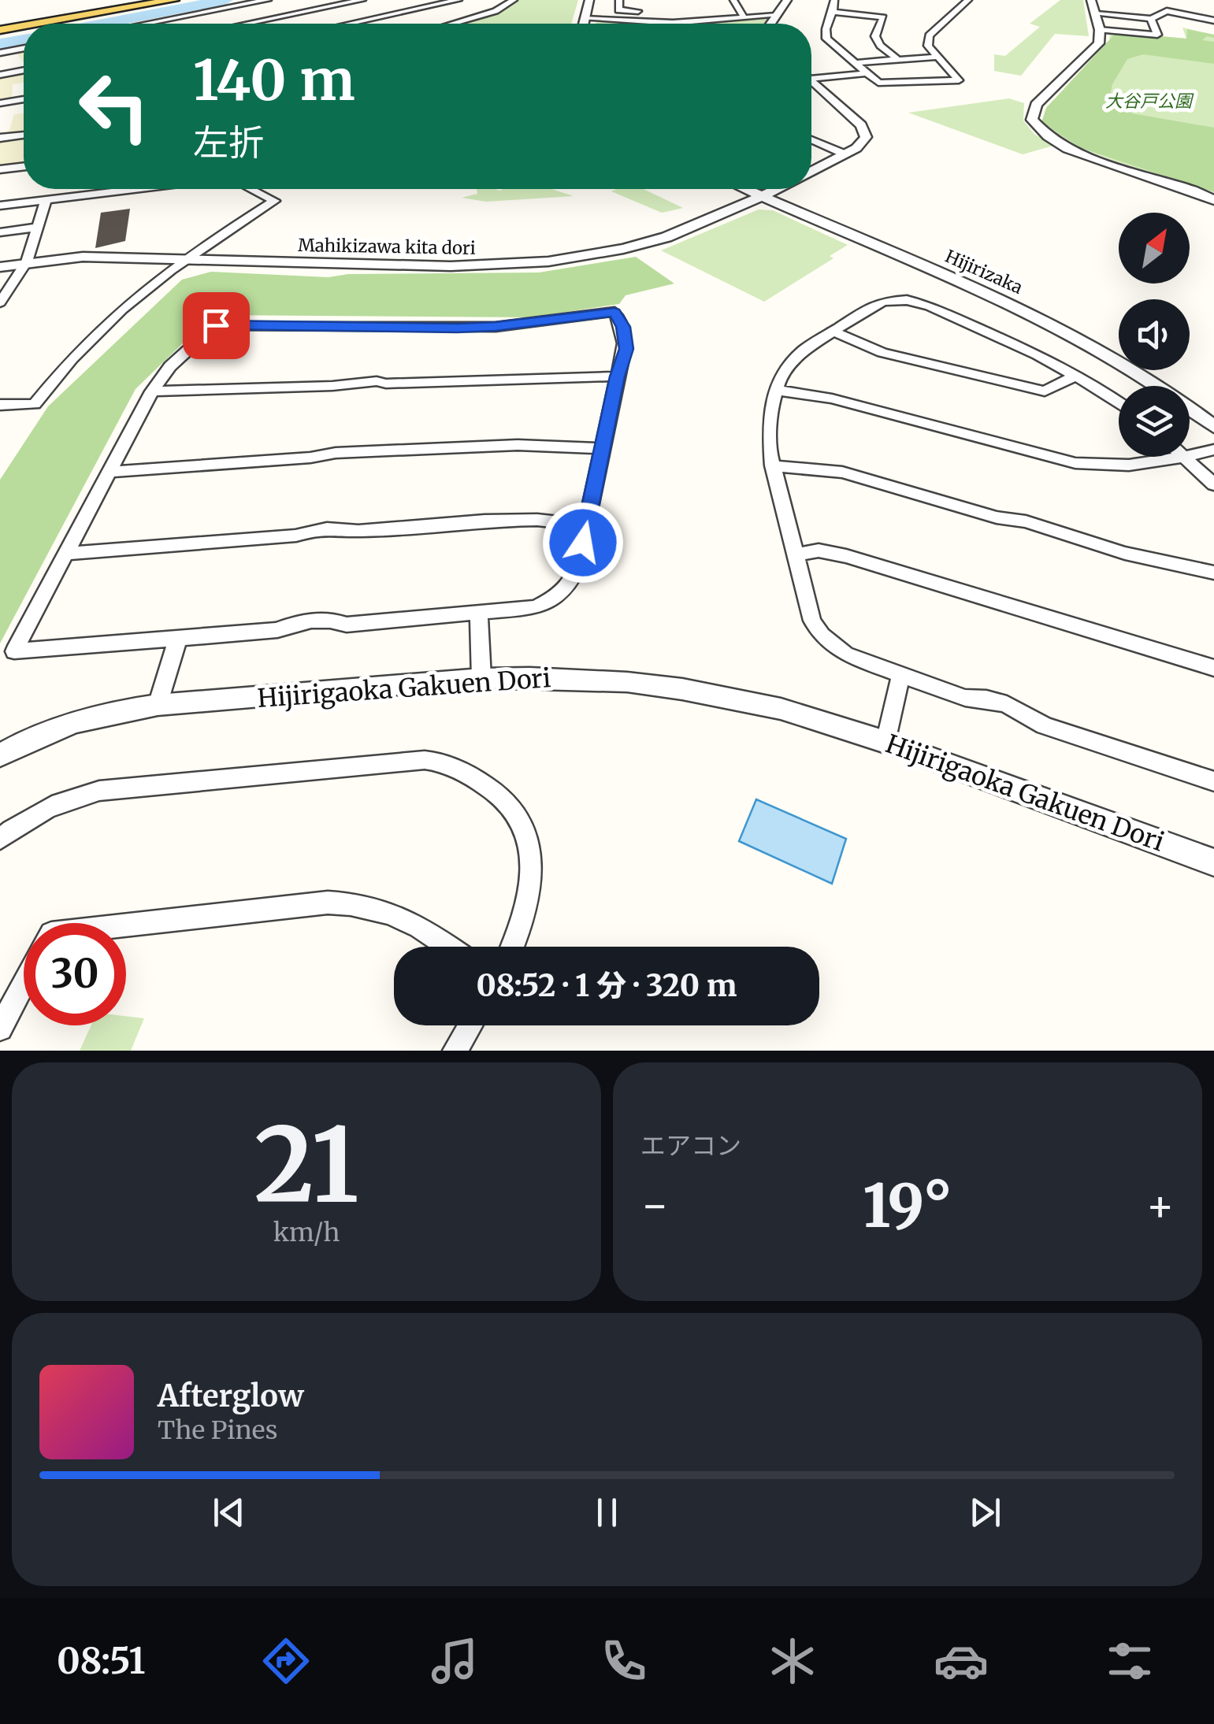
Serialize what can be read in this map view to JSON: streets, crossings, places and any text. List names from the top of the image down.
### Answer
{
  "streets": {
    "street": ["Mahikizawa kita dori", "Hijirizaka", "Hijirigaoka Gakuen Dori"]
  },
  "crossings": [
    ["Mahikizawa kita dori", "Hijirizaka"]
  ],
  "parks": ["大谷戸公園"],
  "north": "top right",
  "page": {
    "turn": ["140 m", "左折"],
    "limit": "30",
    "trip": "08:52 · 1 分 · 320 m",
    "tile": [
      ["21", "km/h"],
      "エアコン"
    ],
    "heat": ["−", "19°", "+"],
    "song": ["Afterglow", "The Pines"],
    "tabs": "08:51"
  }
}
